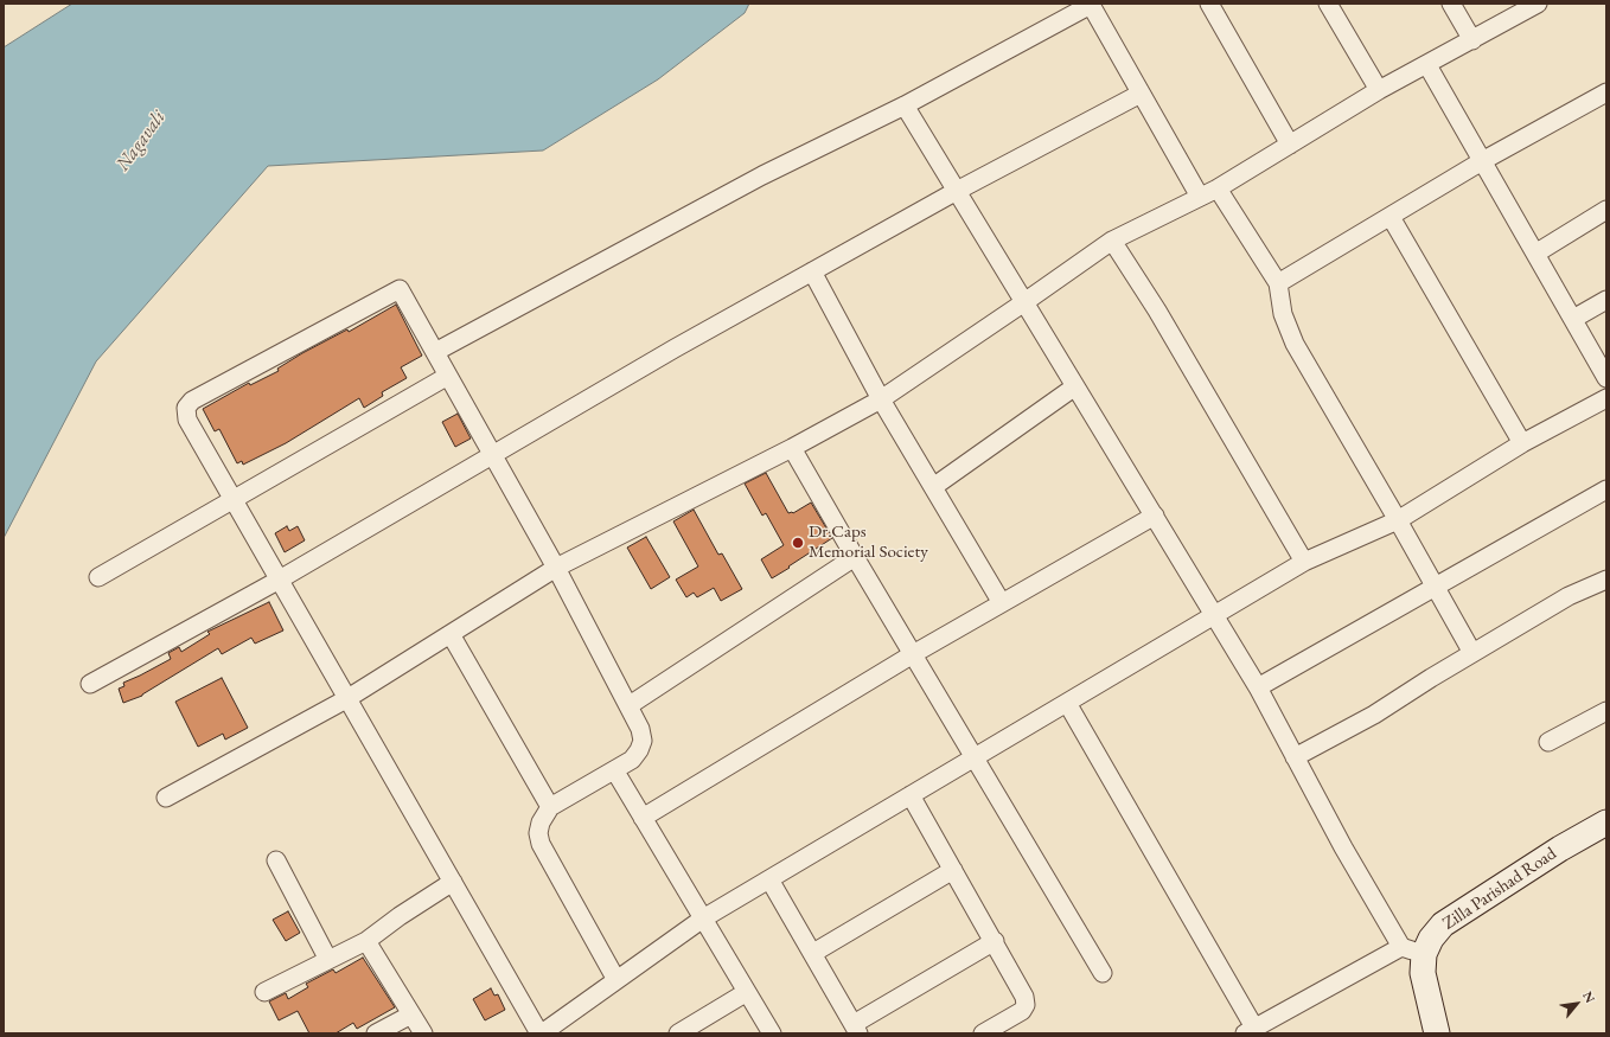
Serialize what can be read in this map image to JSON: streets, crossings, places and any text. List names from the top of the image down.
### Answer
{
  "streets": {
    "main road": ["Zilla Parishad Road"]
  },
  "water": ["Nagavali"],
  "places": ["Dr.Caps Memorial Society"],
  "north": "top right"
}
